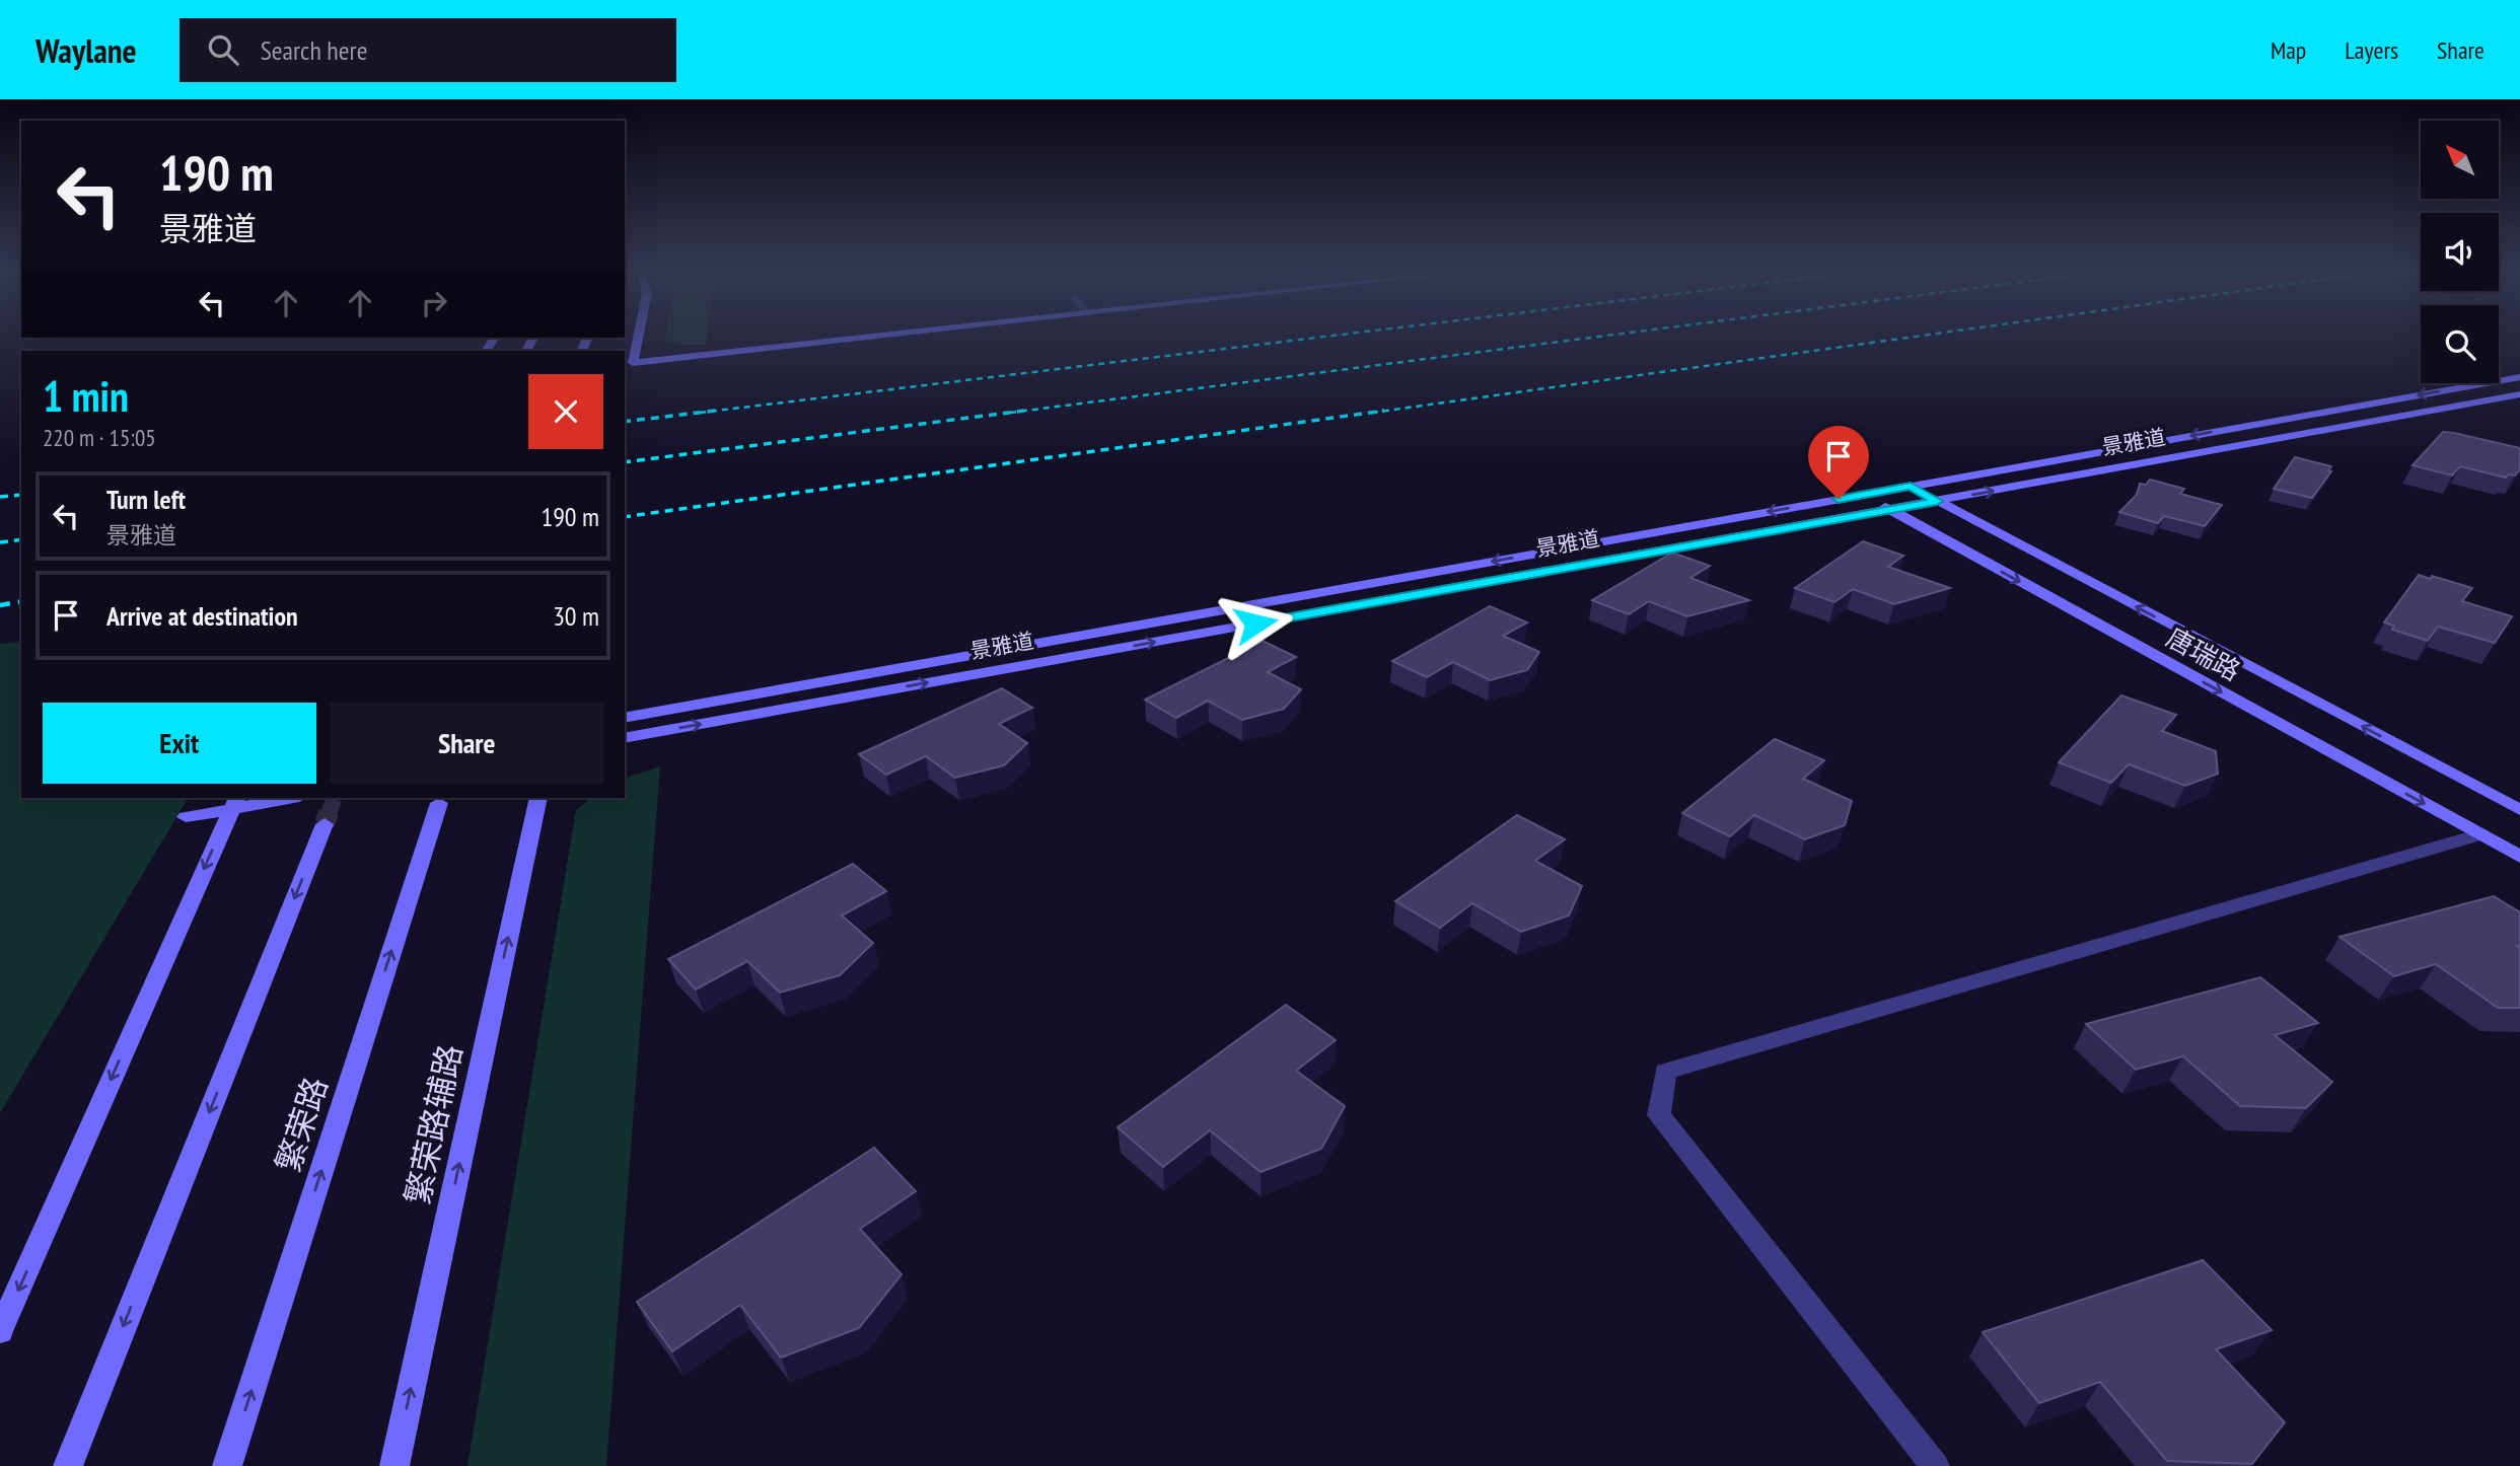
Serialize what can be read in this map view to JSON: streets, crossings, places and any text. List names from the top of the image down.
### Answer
{
  "streets": {
    "street": [
      "景雅道",
      "唐瑞路",
      "繁荣路",
      "繁荣路辅路"
    ]
  },
  "crossings": [
    ["景雅道", "唐瑞路"]
  ],
  "one_way": ["繁荣路辅路"],
  "north": "top left",
  "page": {
    "header": "Waylane",
    "search": "Search here",
    "nav": ["Map", "Layers", "Share"],
    "turn": ["190 m", "景雅道"],
    "heading": ["1 min", "220 m · 15:05"],
    "list": [
      {
        "name": "Turn left",
        "note": "景雅道",
        "value": "190 m"
      },
      {
        "name": "Arrive at destination",
        "value": "30 m"
      }
    ],
    "buttons": ["Exit", "Share"]
  }
}
